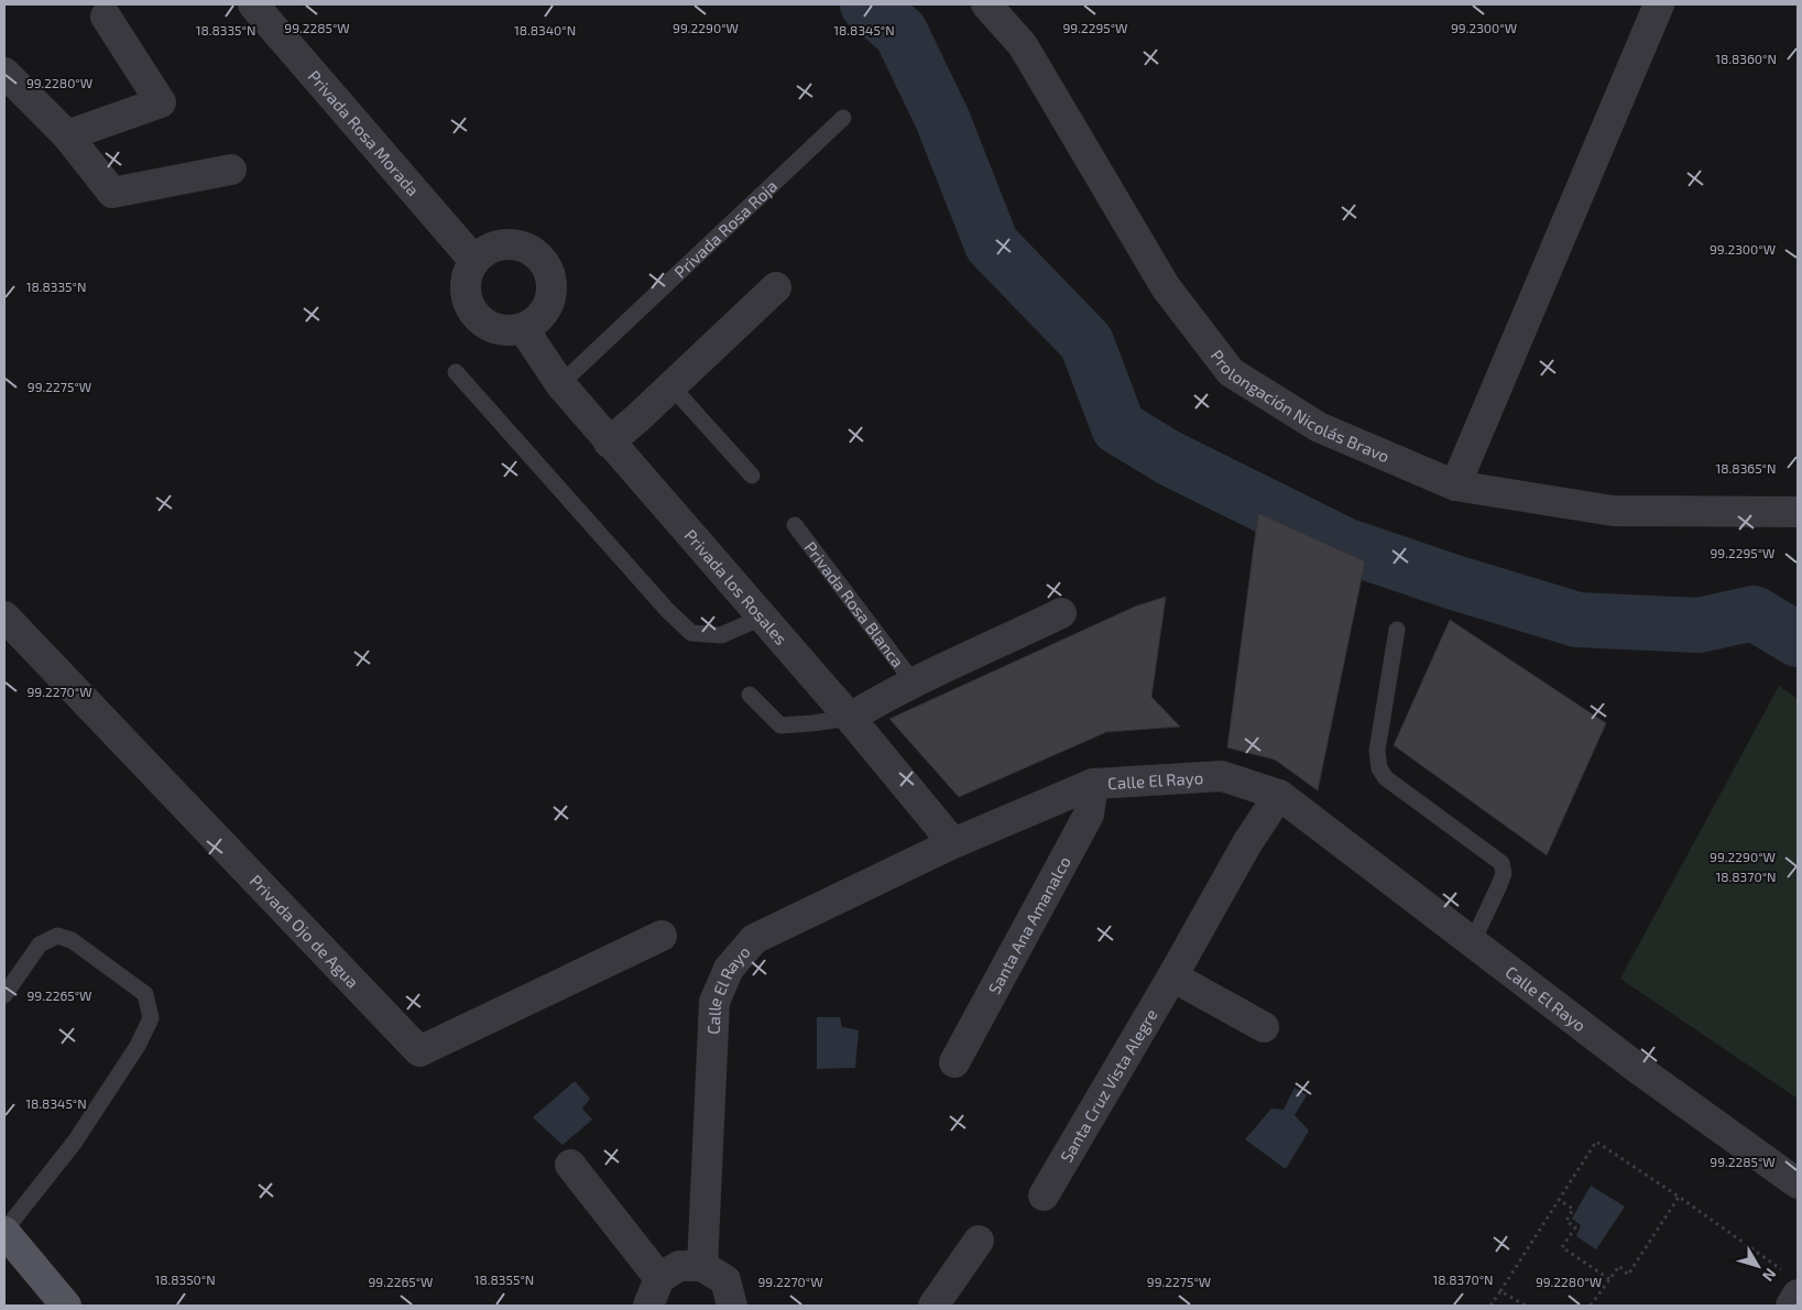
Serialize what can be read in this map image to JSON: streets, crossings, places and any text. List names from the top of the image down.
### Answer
{
  "streets": {
    "street": [
      "Privada Rosa Morada",
      "Prolongación Nicolás Bravo",
      "Privada los Rosales",
      "Privada Rosa Blanca",
      "Calle El Rayo",
      "Santa Ana Amanalco",
      "Privada Ojo de Agua",
      "Santa Cruz Vista Alegre"
    ],
    "lane": ["Privada Rosa Roja"]
  },
  "crossings": [
    ["Privada Rosa Morada", "Privada los Rosales"],
    ["Privada Rosa Roja", "Privada los Rosales"],
    ["Privada los Rosales", "Privada Rosa Blanca"],
    ["Privada los Rosales", "Calle El Rayo"],
    ["Calle El Rayo", "Santa Ana Amanalco"],
    ["Calle El Rayo", "Santa Cruz Vista Alegre"]
  ],
  "north": "bottom right",
  "coordinates": [
    "99.2285°W",
    "99.2290°W",
    "99.2295°W",
    "99.2300°W",
    "18.8340°N",
    "18.8345°N",
    "18.8335°N",
    "18.8360°N",
    "99.2280°W",
    "99.2275°W",
    "18.8365°N",
    "99.2270°W",
    "18.8370°N",
    "99.2265°W",
    "18.8350°N",
    "18.8355°N"
  ]
}
